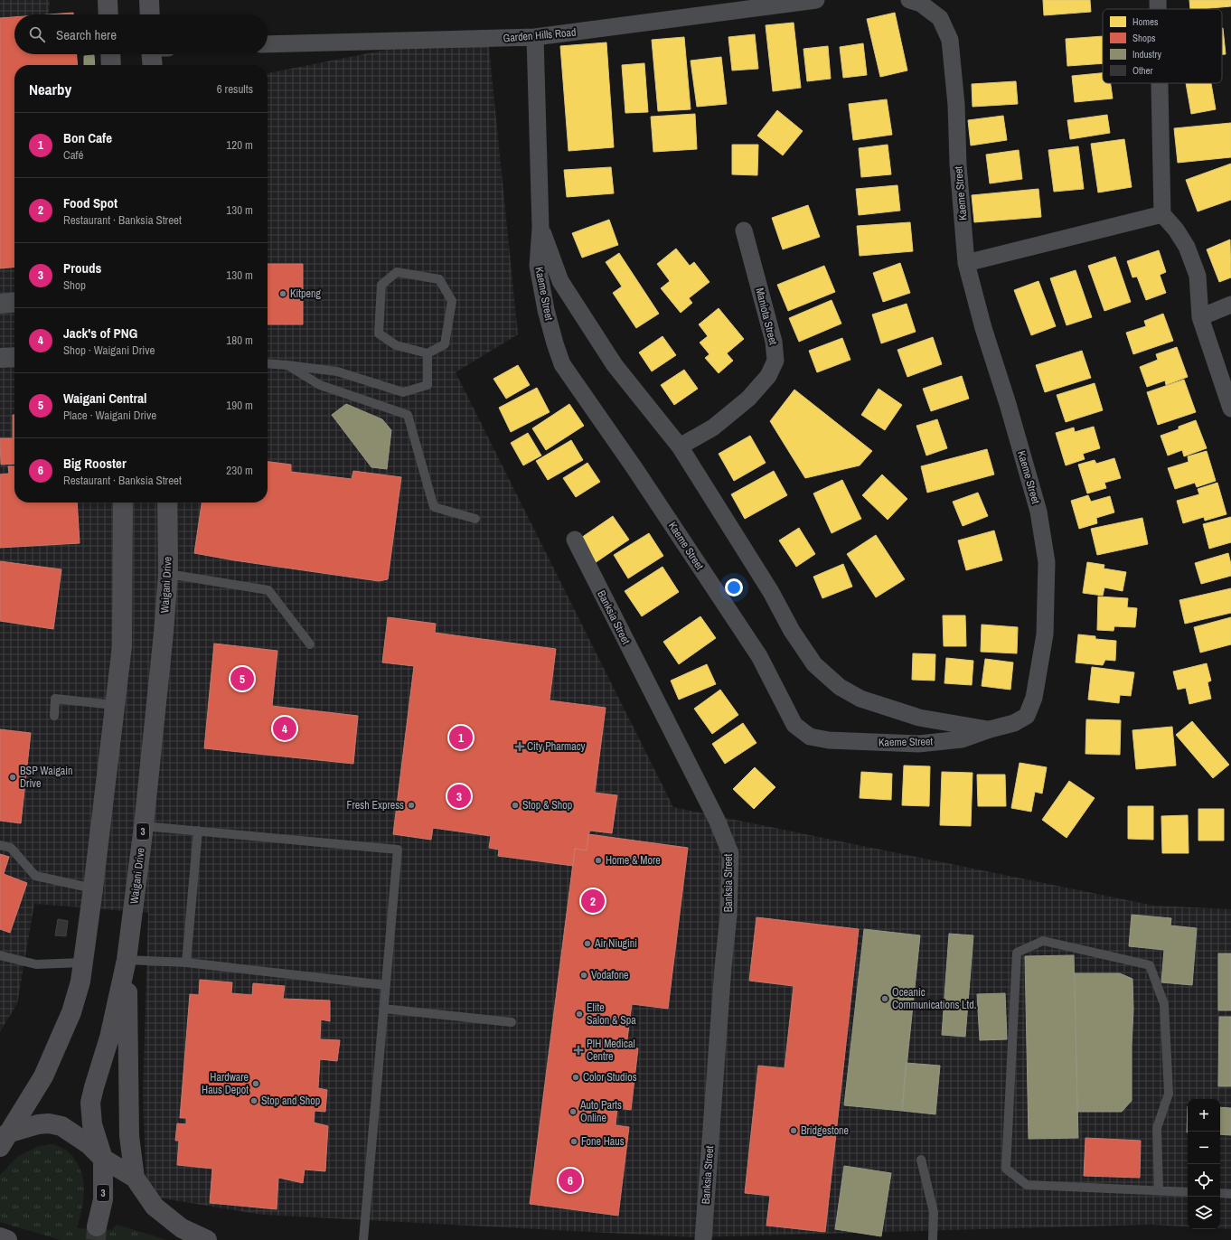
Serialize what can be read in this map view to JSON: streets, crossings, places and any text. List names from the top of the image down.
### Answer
{
  "streets": {
    "highway": ["Waigani Drive", "3"],
    "street": [
      "Garden Hills Road",
      "Kaeme Street",
      "Maniota Street",
      "Banksia Street"
    ]
  },
  "crossings": [
    ["Garden Hills Road", "Kaeme Street"]
  ],
  "places": {
    "other": [
      "Kitpeng",
      "BSP Waigain Drive",
      "Fresh Express",
      "Stop & Shop",
      "Home & More",
      "Air Niugini",
      "Vodafone",
      "Oceanic Communications Ltd.",
      "Elite Salon & Spa",
      "Color Studios",
      "Hardware Haus Depot",
      "Stop and Shop",
      "Auto Parts Online",
      "Bridgestone",
      "Fone Haus"
    ],
    "health": ["City Pharmacy", "PIH Medical Centre"]
  },
  "legend": [
    "Homes",
    "Shops",
    "Industry",
    "Other"
  ],
  "page": {
    "search": "Search here",
    "heading": ["Nearby", "6 results"],
    "list": [
      {
        "mark": "1",
        "name": "Bon Cafe",
        "note": "Café",
        "value": "120 m"
      },
      {
        "mark": "2",
        "name": "Food Spot",
        "note": "Restaurant · Banksia Street",
        "value": "130 m"
      },
      {
        "mark": "3",
        "name": "Prouds",
        "note": "Shop",
        "value": "130 m"
      },
      {
        "mark": "4",
        "name": "Jack's of PNG",
        "note": "Shop · Waigani Drive",
        "value": "180 m"
      },
      {
        "mark": "5",
        "name": "Waigani Central",
        "note": "Place · Waigani Drive",
        "value": "190 m"
      },
      {
        "mark": "6",
        "name": "Big Rooster",
        "note": "Restaurant · Banksia Street",
        "value": "230 m"
      }
    ],
    "pins": [
      "5",
      "4",
      "1",
      "3",
      "2",
      "6"
    ],
    "map_buttons": ["+", "−"]
  }
}
